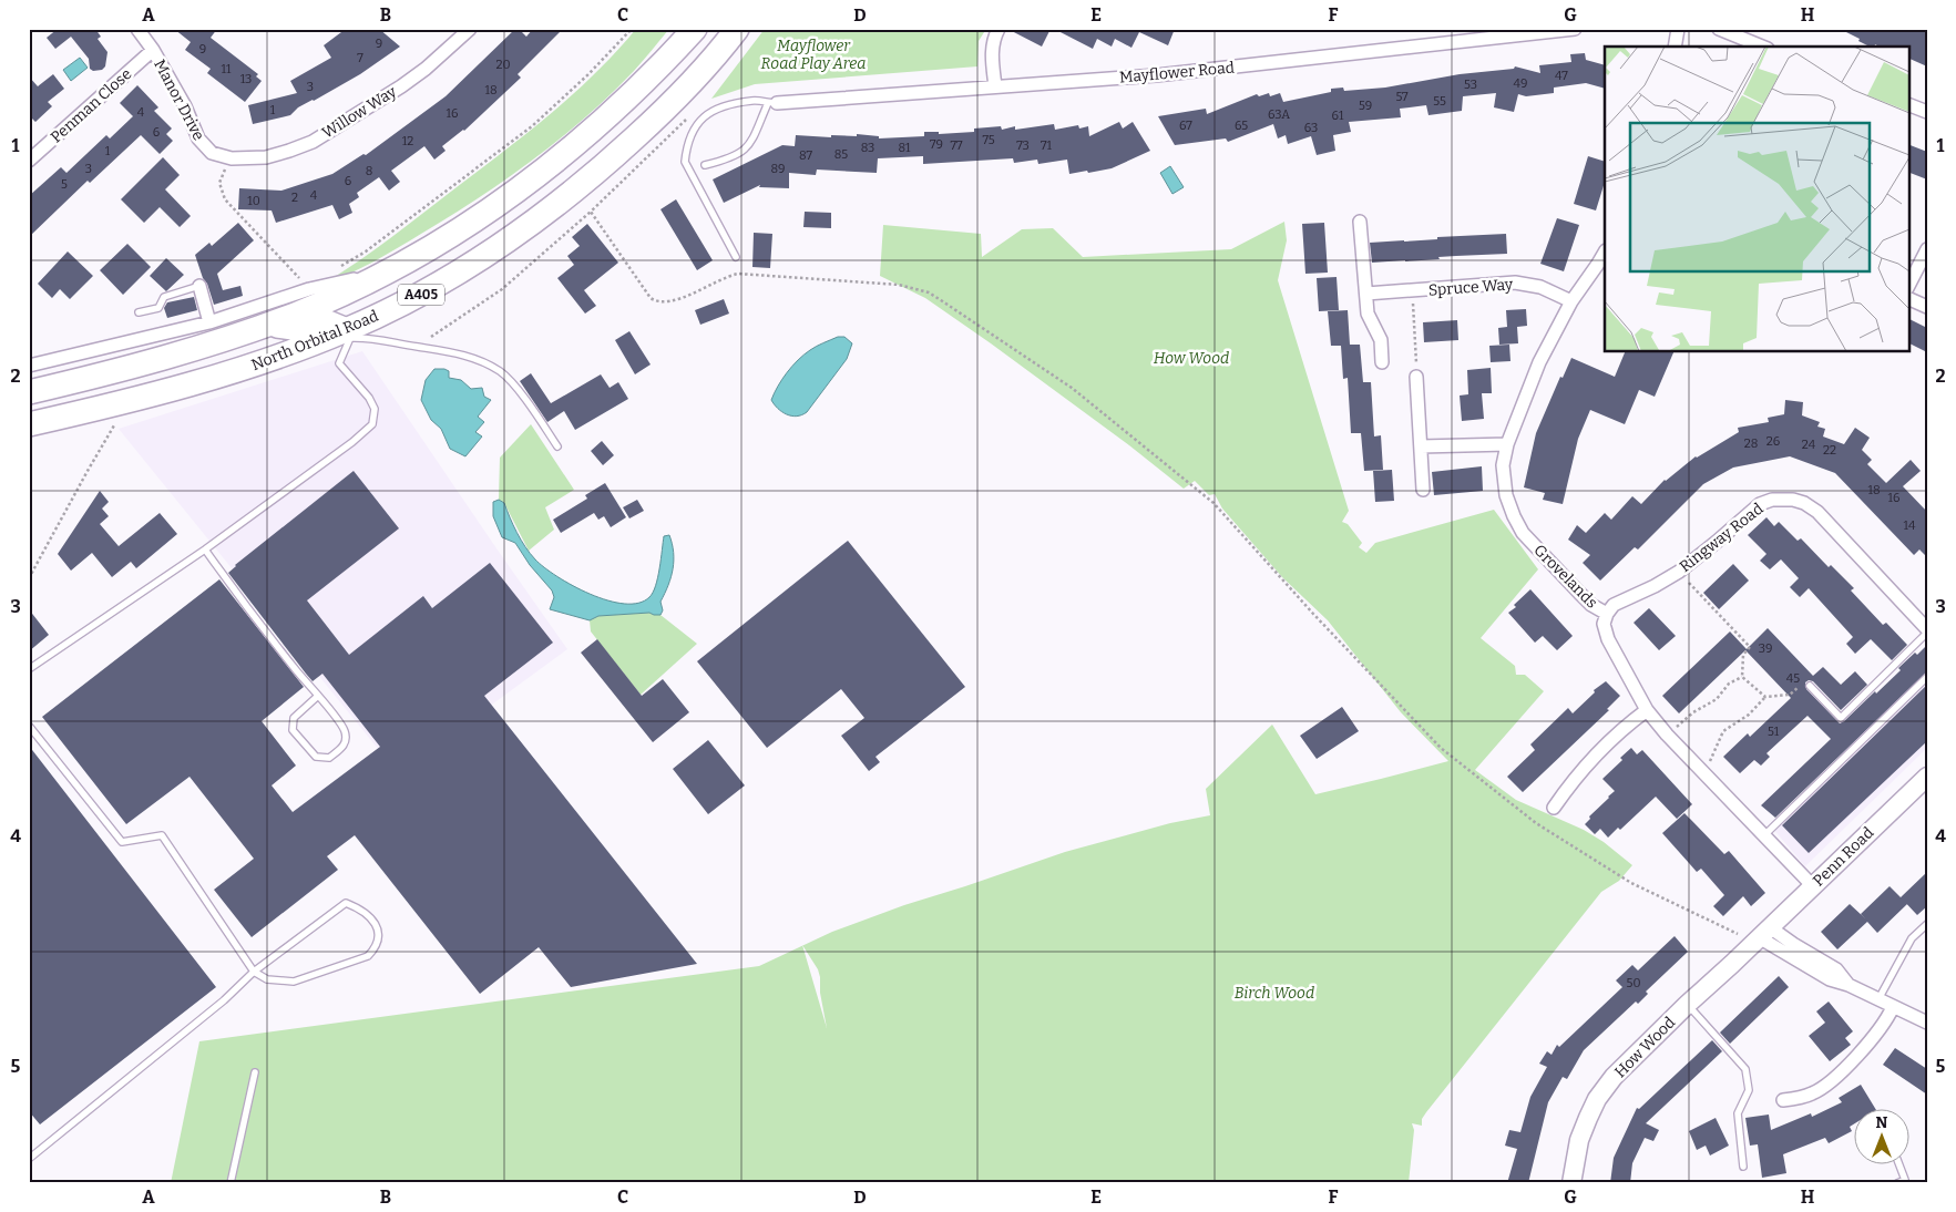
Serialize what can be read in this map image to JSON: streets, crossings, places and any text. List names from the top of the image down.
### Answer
{
  "streets": {
    "highway": ["A405", "North Orbital Road"],
    "street": [
      "Mayflower Road",
      "Manor Drive",
      "Penman Close",
      "Willow Way",
      "Spruce Way",
      "Ringway Road",
      "Grovelands",
      "Penn Road",
      "How Wood"
    ]
  },
  "crossings": [
    ["Manor Drive", "Penman Close"],
    ["Manor Drive", "Willow Way"],
    ["Spruce Way", "Grovelands"],
    ["Ringway Road", "Grovelands"],
    ["Grovelands", "Penn Road"],
    ["Penn Road", "How Wood"]
  ],
  "parks": ["Mayflower Road Play Area", "How Wood", "Birch Wood"],
  "house_numbers": [
    "9",
    "9",
    "7",
    "20",
    "11",
    "47",
    "13",
    "49",
    "53",
    "3",
    "18",
    "57",
    "55",
    "59",
    "1",
    "4",
    "16",
    "63A",
    "61",
    "67",
    "65",
    "63",
    "6",
    "75",
    "12",
    "79",
    "77",
    "73",
    "71",
    "83",
    "81",
    "1",
    "85",
    "87",
    "3",
    "89",
    "8",
    "6",
    "5",
    "4",
    "2",
    "10",
    "26",
    "28",
    "24",
    "22",
    "18",
    "16",
    "14",
    "39",
    "45",
    "51",
    "50"
  ],
  "north": "top",
  "grid": {
    "columns": [
      "A",
      "B",
      "C",
      "D",
      "E",
      "F",
      "G",
      "H"
    ],
    "rows": [
      "1",
      "2",
      "3",
      "4",
      "5"
    ]
  }
}
